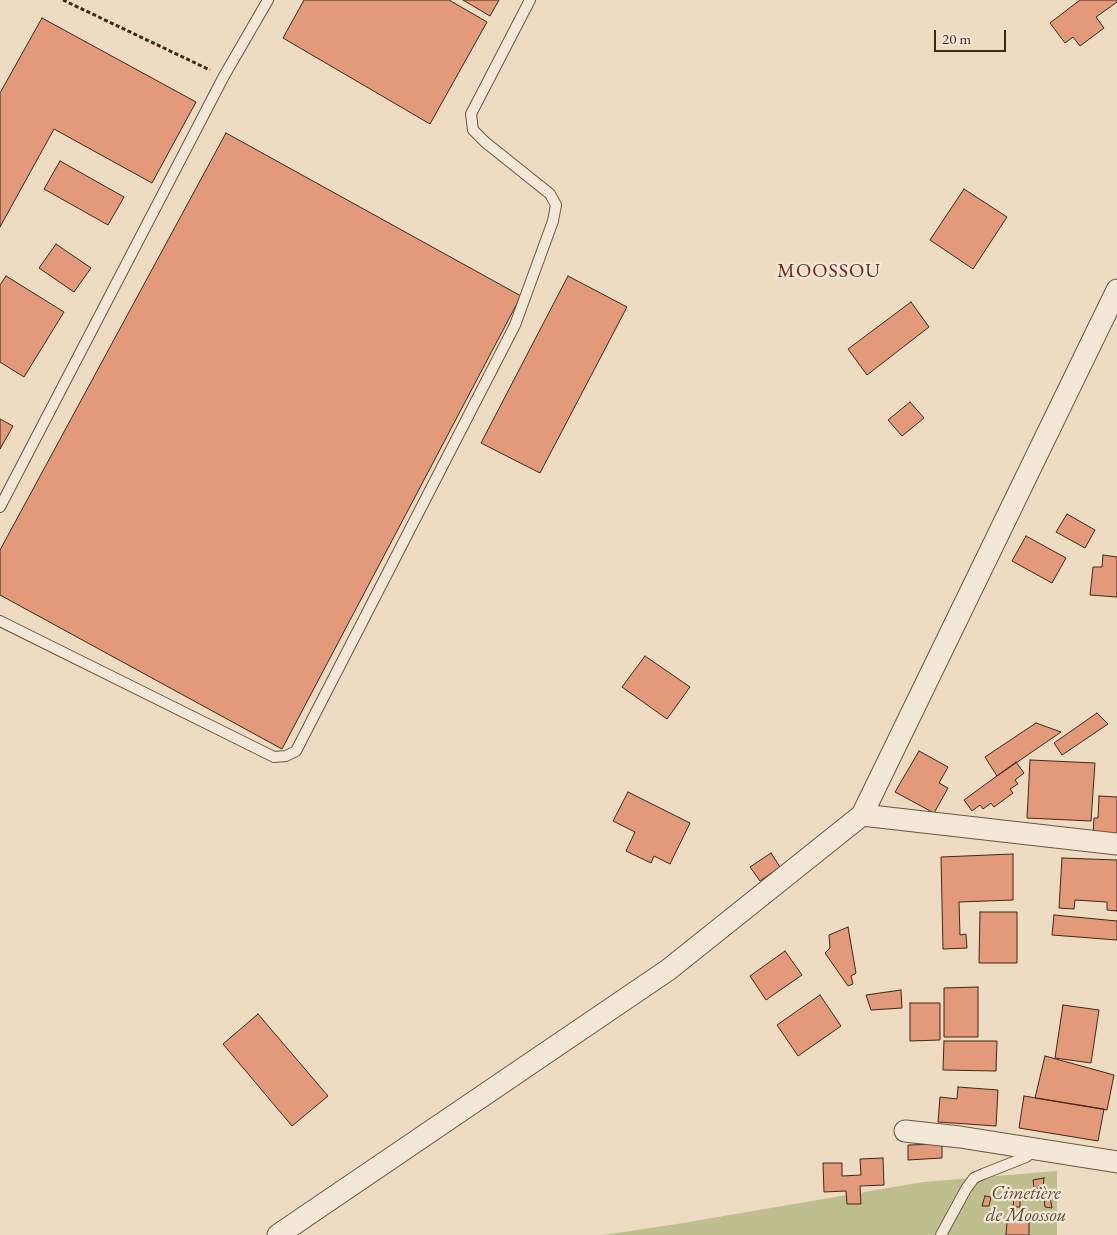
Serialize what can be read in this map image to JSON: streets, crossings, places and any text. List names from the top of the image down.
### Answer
{
  "districts": ["MOOSSOU"],
  "parks": ["Cimetière de Moossou"],
  "scale_bar": "20 m"
}
